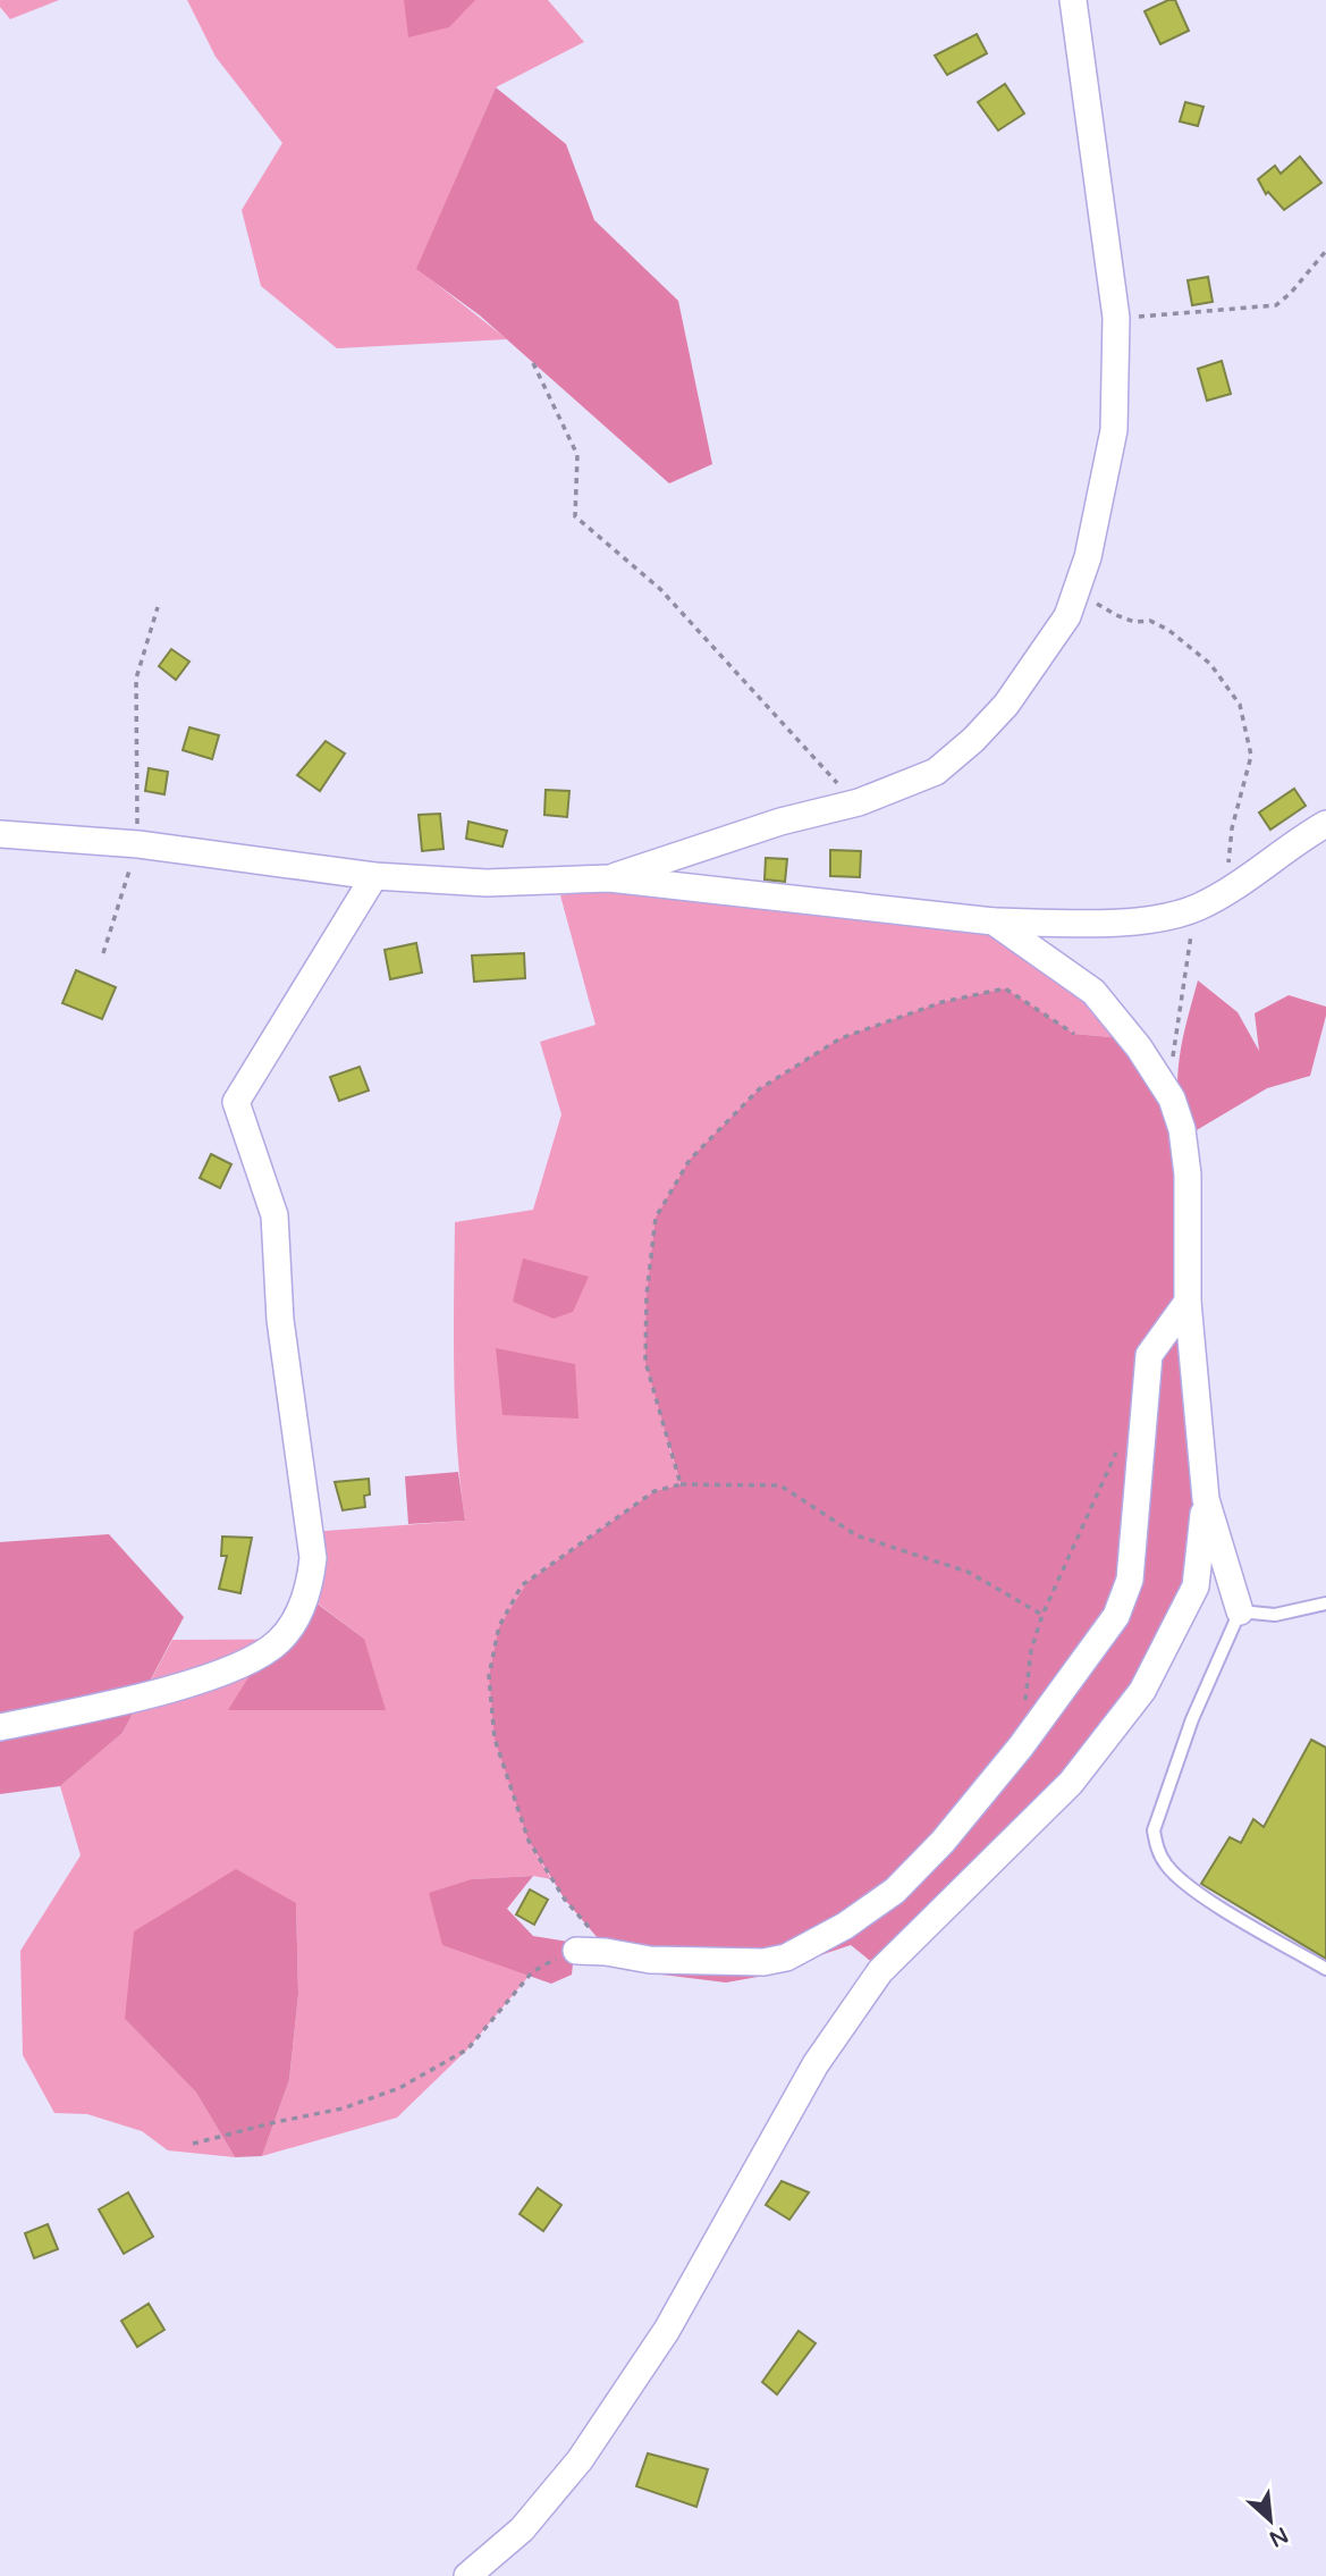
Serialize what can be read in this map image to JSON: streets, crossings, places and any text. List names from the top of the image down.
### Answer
{
  "north": "bottom right"
}
